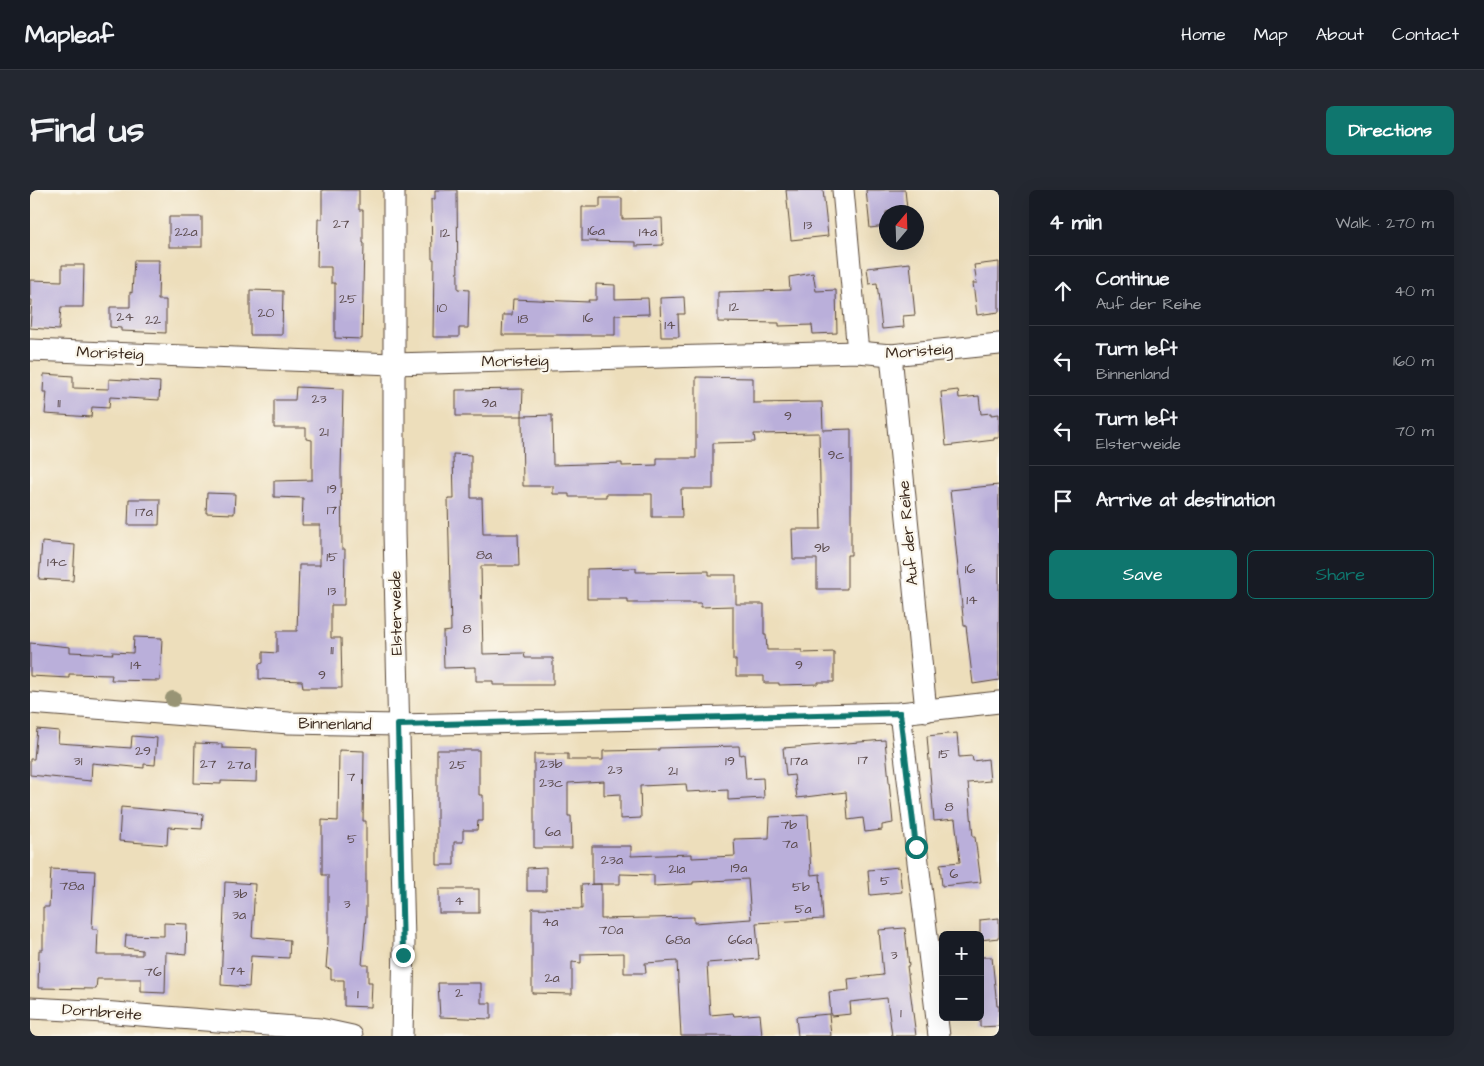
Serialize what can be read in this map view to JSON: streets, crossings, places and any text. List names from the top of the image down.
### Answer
{
  "streets": {
    "street": [
      "Moristeig",
      "Auf der Reihe",
      "Elsterweide",
      "Binnenland",
      "Dornbreite"
    ]
  },
  "crossings": [
    ["Moristeig", "Auf der Reihe"],
    ["Moristeig", "Elsterweide"],
    ["Auf der Reihe", "Binnenland"],
    ["Elsterweide", "Binnenland"]
  ],
  "house_numbers": [
    "27",
    "13",
    "16a",
    "22a",
    "14a",
    "12",
    "25",
    "12",
    "10",
    "20",
    "24",
    "16",
    "18",
    "22",
    "14",
    "23",
    "11",
    "9a",
    "9",
    "21",
    "9c",
    "19",
    "17",
    "17a",
    "9b",
    "8a",
    "15",
    "14c",
    "16",
    "13",
    "14",
    "8",
    "11",
    "14",
    "9",
    "9",
    "29",
    "15",
    "17",
    "31",
    "19",
    "17a",
    "27",
    "23b",
    "27a",
    "25",
    "23",
    "21",
    "7",
    "23c",
    "8",
    "7b",
    "6a",
    "5",
    "7a",
    "23a",
    "19a",
    "21a",
    "6",
    "5",
    "78a",
    "5b",
    "3b",
    "4",
    "3",
    "5a",
    "3a",
    "4a",
    "70a",
    "68a",
    "66a",
    "3",
    "74",
    "76",
    "2a",
    "2",
    "1",
    "1"
  ],
  "north": "top",
  "page": {
    "header": "Mapleaf",
    "nav": [
      "Home",
      "Map",
      "About",
      "Contact"
    ],
    "title": "Find us",
    "buttons": [
      "Directions",
      ["Save", "Share"]
    ],
    "heading": ["4 min", "Walk · 270 m"],
    "list": [
      ["Continue", "Auf der Reihe", "40 m"],
      ["Turn left", "Binnenland", "160 m"],
      ["Turn left", "Elsterweide", "70 m"],
      "Arrive at destination"
    ],
    "map_buttons": ["+", "−"]
  }
}
